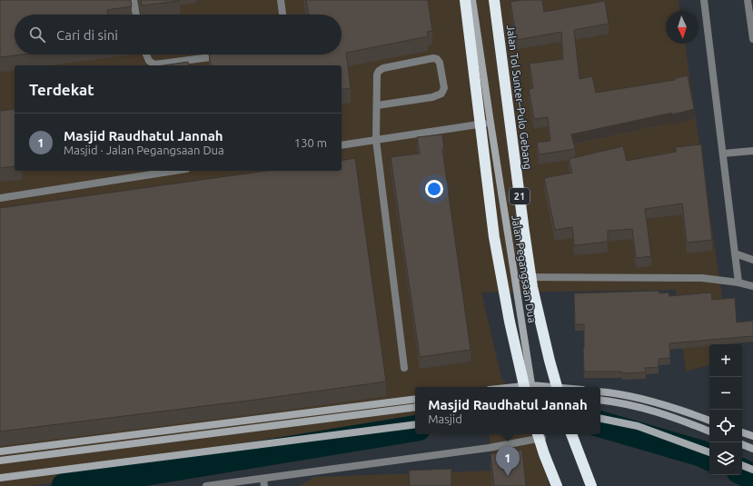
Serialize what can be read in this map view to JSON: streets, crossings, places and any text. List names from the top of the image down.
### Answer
{
  "streets": {
    "highway": ["Jalan Tol Sunter–Pulo Gebang", "21"],
    "main road": ["Jalan Pegangsaan Dua"]
  },
  "north": "bottom",
  "page": {
    "search": "Cari di sini",
    "heading": "Terdekat",
    "list": [
      {
        "mark": "1",
        "name": "Masjid Raudhatul Jannah",
        "note": "Masjid · Jalan Pegangsaan Dua",
        "value": "130 m"
      }
    ],
    "map_buttons": ["+", "−"],
    "popup": ["Masjid Raudhatul Jannah", "Masjid"],
    "pins": "1"
  }
}
